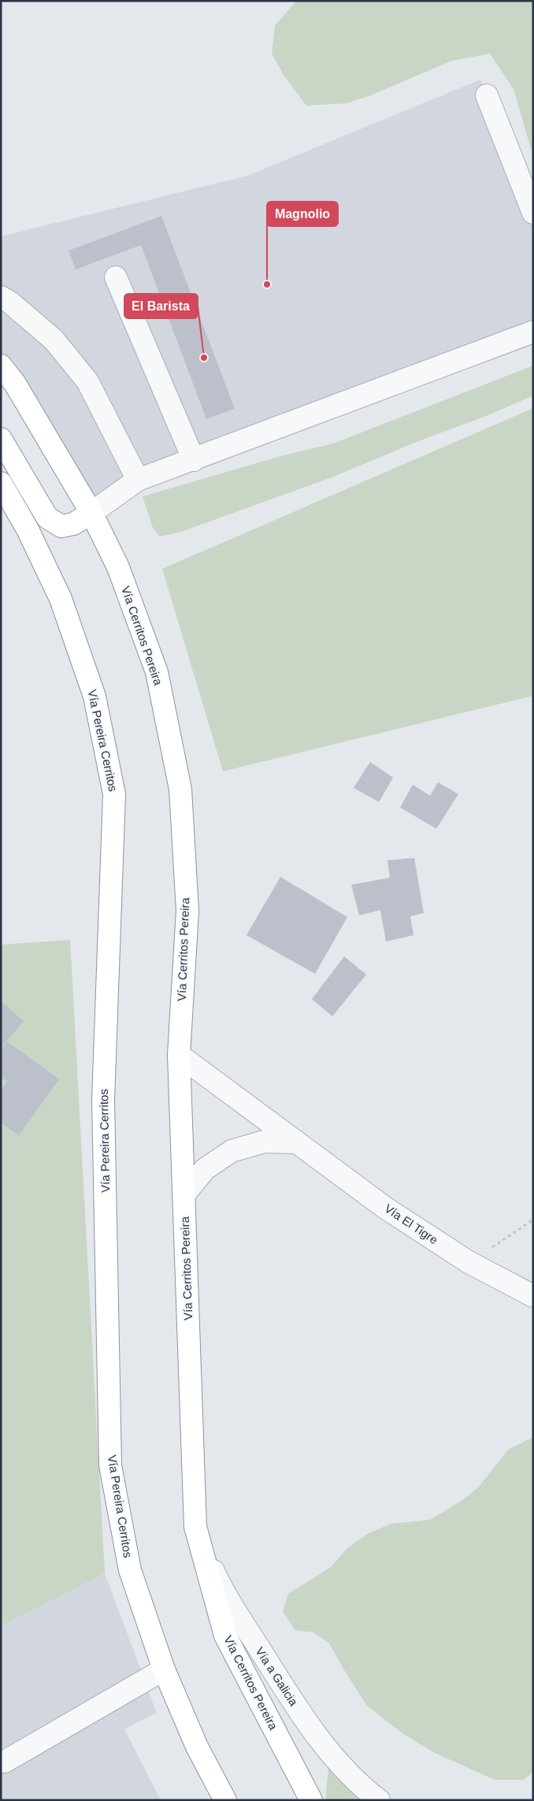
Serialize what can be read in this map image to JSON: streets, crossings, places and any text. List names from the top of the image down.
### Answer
{
  "streets": {
    "highway": ["Vía Cerritos Pereira", "Vía Pereira Cerritos"],
    "street": ["Vía El Tigre", "Vía a Galicia"]
  },
  "crossings": [
    ["Vía Cerritos Pereira", "Vía El Tigre"],
    ["Vía Cerritos Pereira", "Vía a Galicia"]
  ],
  "places": ["Magnolio", "El Barista"]
}
